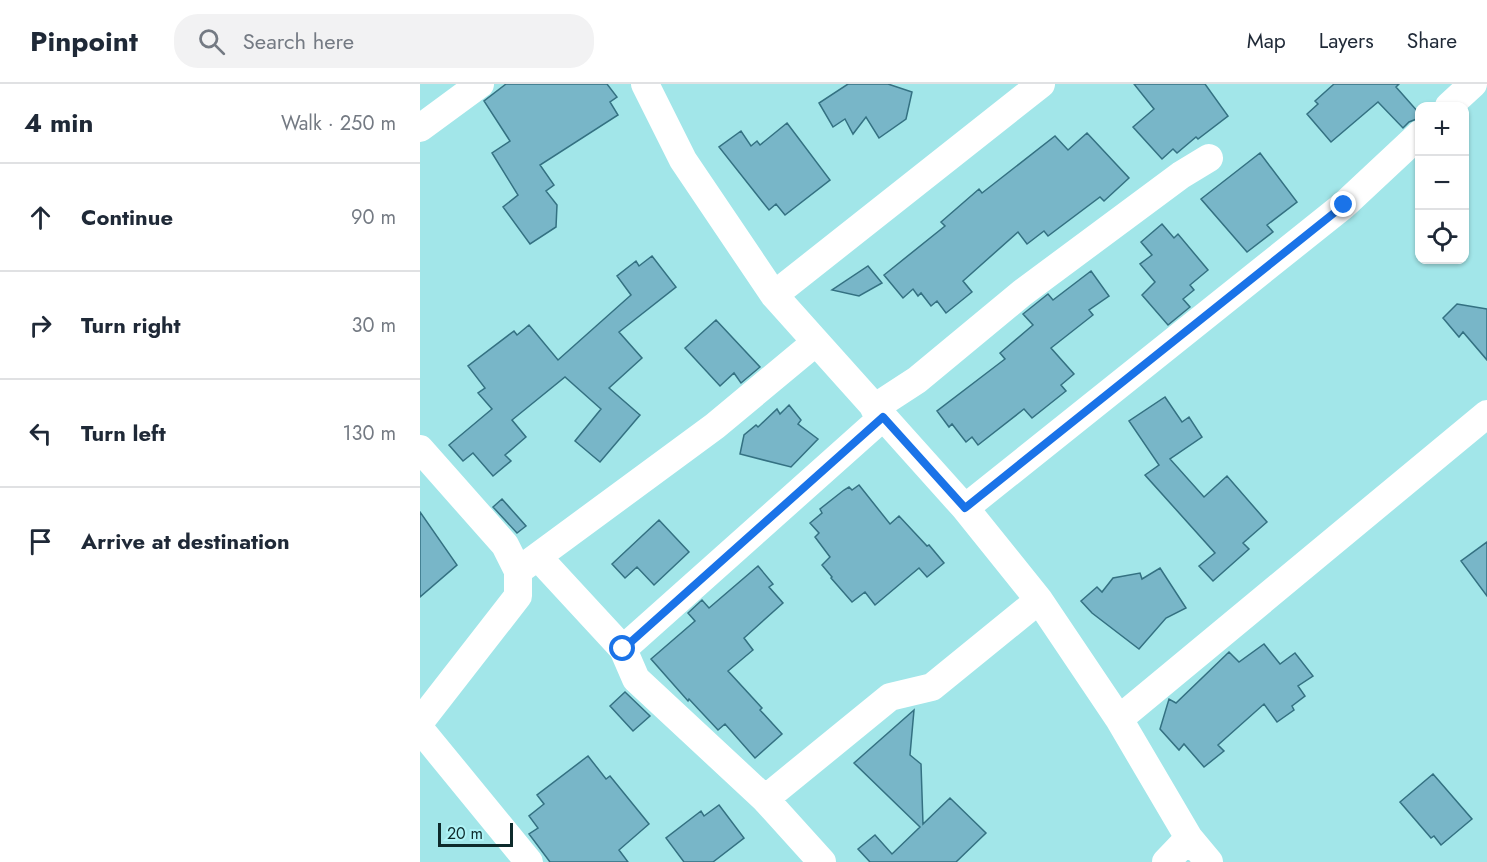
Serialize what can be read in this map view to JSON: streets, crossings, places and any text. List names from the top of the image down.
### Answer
{
  "scale_bar": "20 m",
  "page": {
    "header": "Pinpoint",
    "search": "Search here",
    "nav": ["Map", "Layers", "Share"],
    "heading": ["4 min", "Walk · 250 m"],
    "map_buttons": ["+", "−"],
    "list": [
      ["Continue", "90 m"],
      ["Turn right", "30 m"],
      ["Turn left", "130 m"],
      "Arrive at destination"
    ],
    "scale": "20 m"
  }
}
